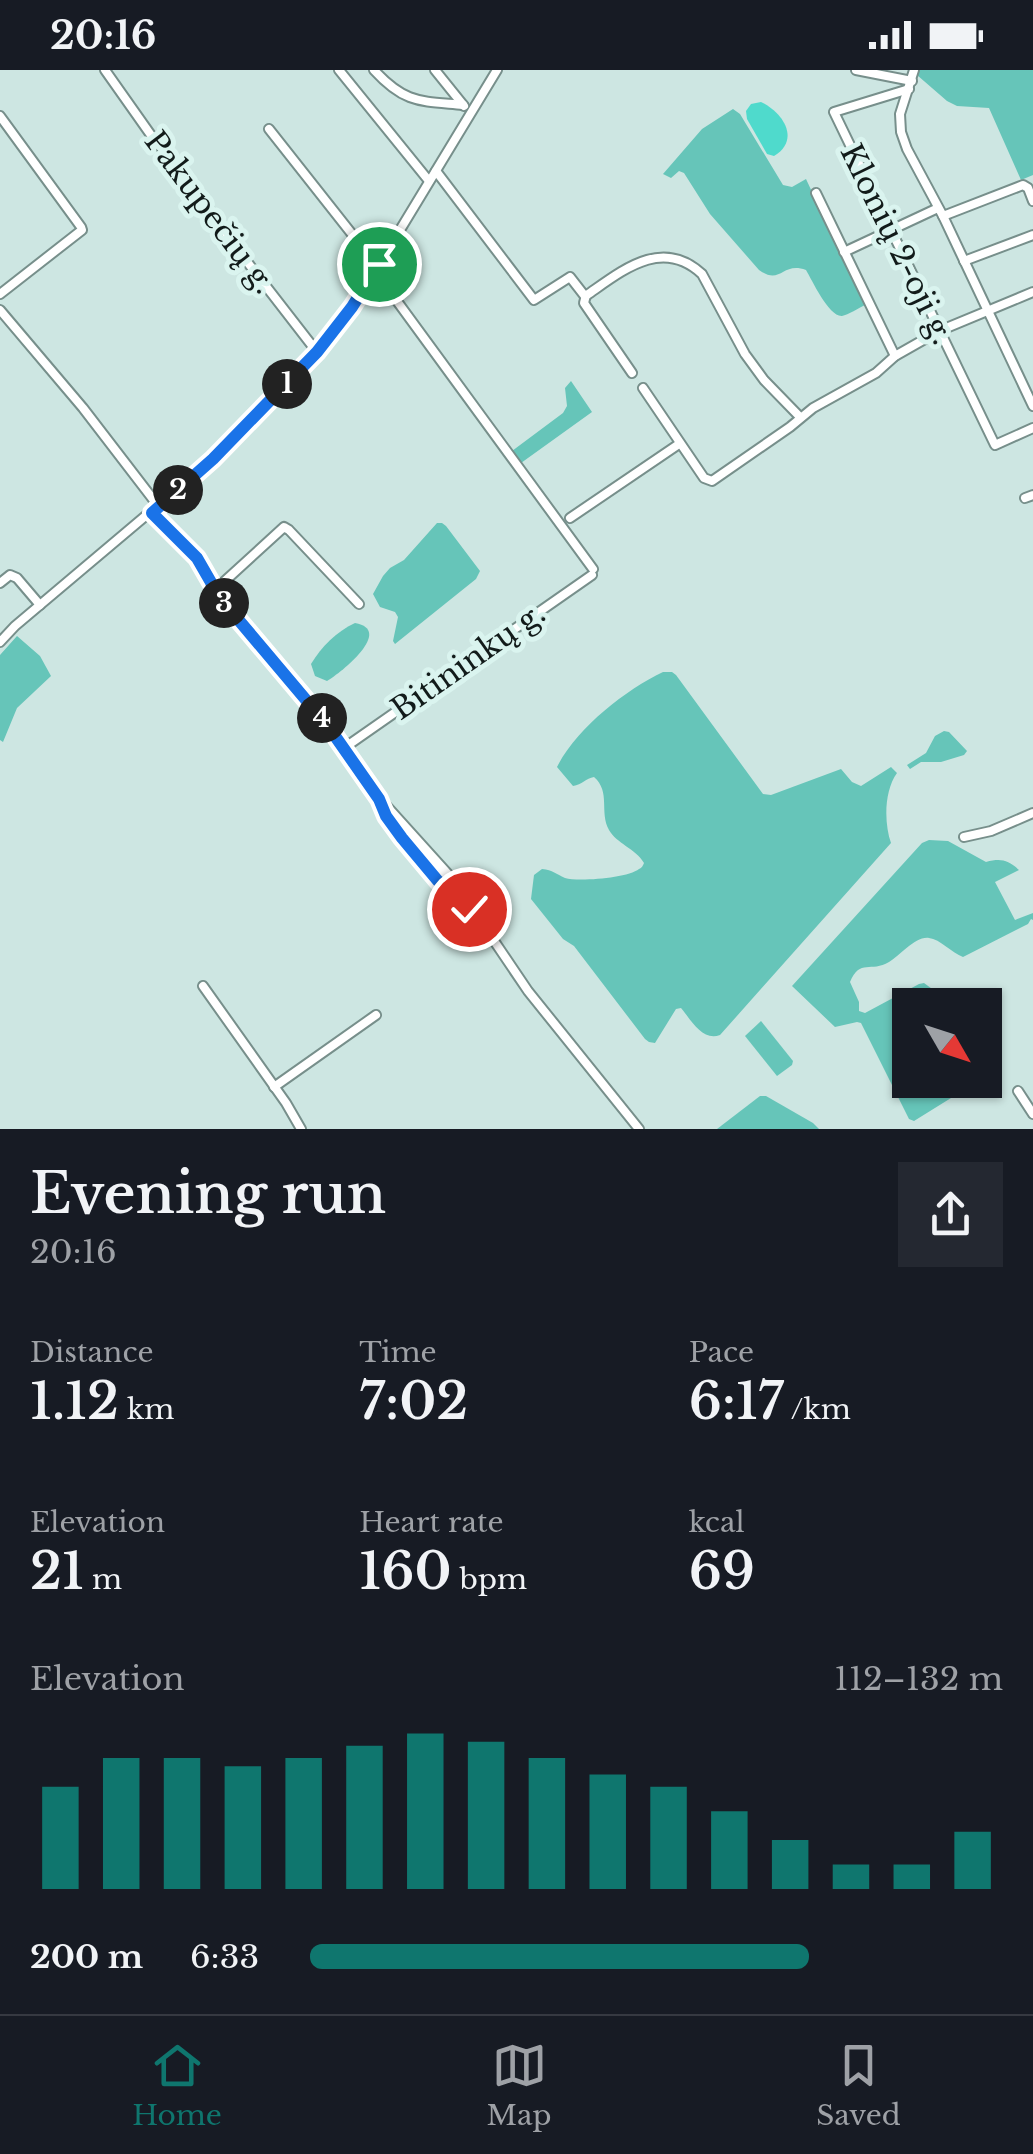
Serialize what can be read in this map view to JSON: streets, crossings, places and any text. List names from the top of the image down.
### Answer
{
  "streets": {
    "street": ["Pakupečių g.", "Klonių 2-oji g.", "Bitininkų g."]
  },
  "north": "bottom right",
  "page": {
    "status": "20:16",
    "pins": [
      "1",
      "2",
      "3",
      "4"
    ],
    "heading": ["Evening run", "20:16"],
    "stats": [
      ["Distance", "1.12 km"],
      ["Time", "7:02"],
      ["Pace", "6:17 /km"],
      ["Elevation", "21 m"],
      ["Heart rate", "160 bpm"],
      ["kcal", "69"]
    ],
    "chart": ["Elevation", "112–132 m"],
    "list": [
      {
        "name": "200 m",
        "note": "6:33"
      }
    ],
    "tabs": ["Home", "Map", "Saved"]
  }
}
